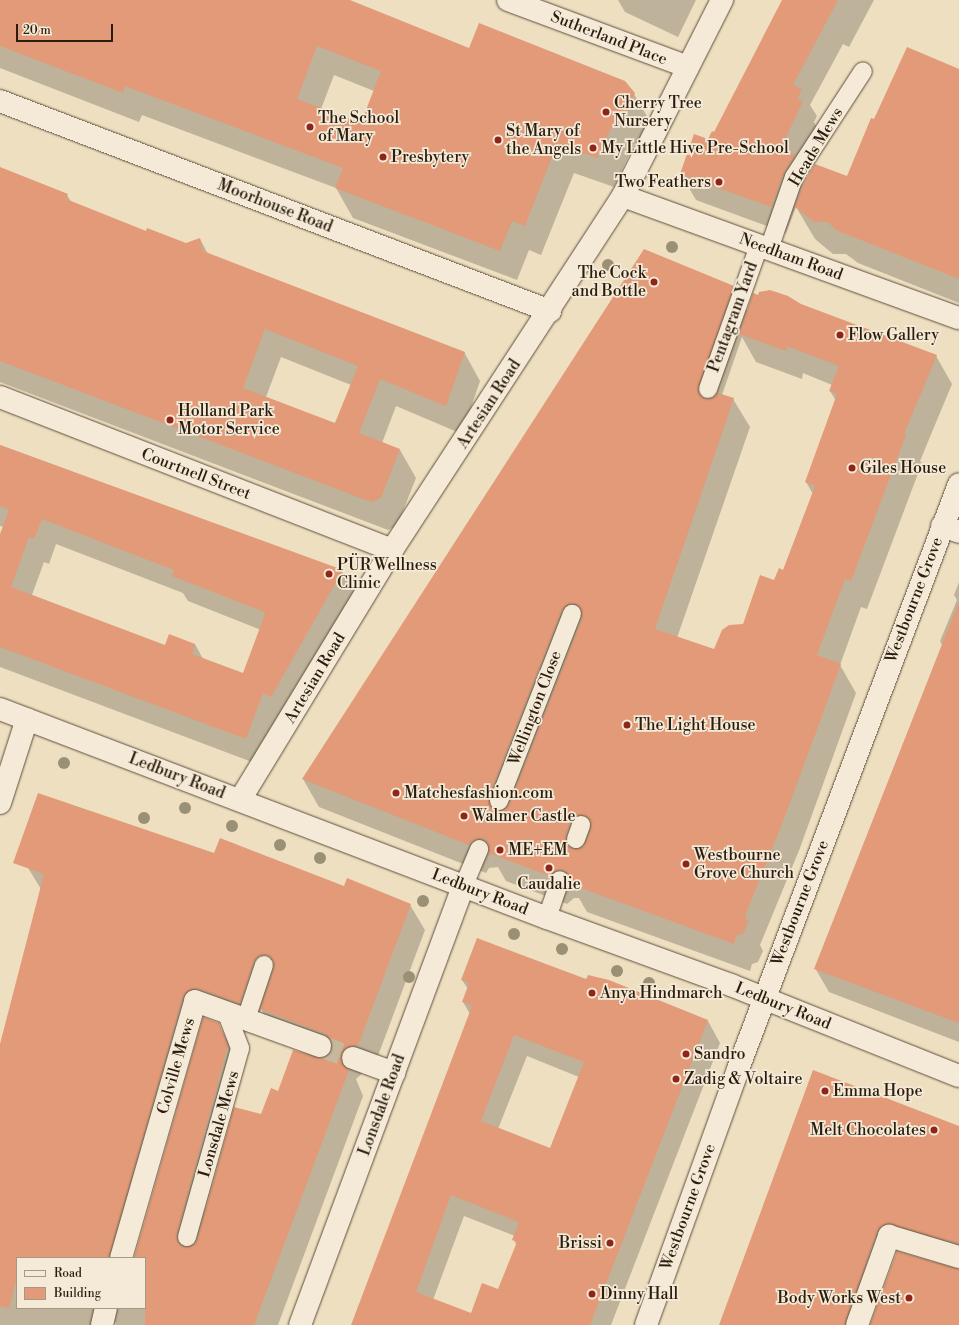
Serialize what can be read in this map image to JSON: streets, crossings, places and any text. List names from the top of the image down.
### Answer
{
  "streets": {
    "street": [
      "Sutherland Place",
      "Moorhouse Road",
      "Needham Road",
      "Artesian Road",
      "Courtnell Street",
      "Westbourne Grove",
      "Ledbury Road",
      "Colville Mews",
      "Lonsdale Road"
    ],
    "lane": [
      "Heads Mews",
      "Pentagram Yard",
      "Wellington Close",
      "Lonsdale Mews"
    ]
  },
  "crossings": [
    ["Sutherland Place", "Artesian Road"],
    ["Heads Mews", "Needham Road"],
    ["Heads Mews", "Pentagram Yard"],
    ["Moorhouse Road", "Artesian Road"],
    ["Needham Road", "Pentagram Yard"],
    ["Needham Road", "Artesian Road"],
    ["Artesian Road", "Courtnell Street"],
    ["Artesian Road", "Ledbury Road"],
    ["Westbourne Grove", "Ledbury Road"],
    ["Ledbury Road", "Lonsdale Road"],
    ["Colville Mews", "Lonsdale Mews"]
  ],
  "places": [
    "Cherry Tree Nursery",
    "The School of Mary",
    "St Mary of the Angels",
    "My Little Hive Pre-School",
    "Presbytery",
    "Two Feathers",
    "The Cock and Bottle",
    "Flow Gallery",
    "Holland Park Motor Service",
    "Giles House",
    "PÜR Wellness Clinic",
    "The Light House",
    "Matchesfashion.com",
    "Walmer Castle",
    "ME+EM",
    "Westbourne Grove Church",
    "Caudalie",
    "Anya Hindmarch",
    "Sandro",
    "Zadig & Voltaire",
    "Emma Hope",
    "Melt Chocolates",
    "Brissi",
    "Dinny Hall",
    "Body Works West"
  ],
  "legend": ["Road", "Building"],
  "scale_bar": "20 m"
}
